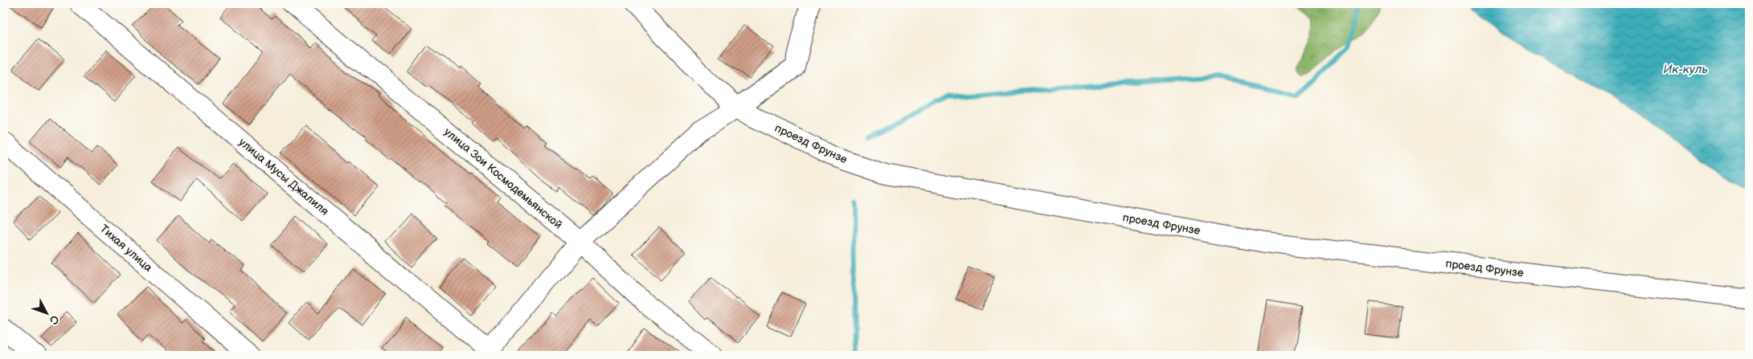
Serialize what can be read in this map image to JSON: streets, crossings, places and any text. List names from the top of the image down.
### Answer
{
  "streets": {
    "street": [
      "проезд Фрунзе",
      "улица Мусы Джалиля",
      "улица Зои Космодемьянской",
      "Тихая улица"
    ]
  },
  "water": ["Ик-куль"],
  "north": "bottom right"
}
